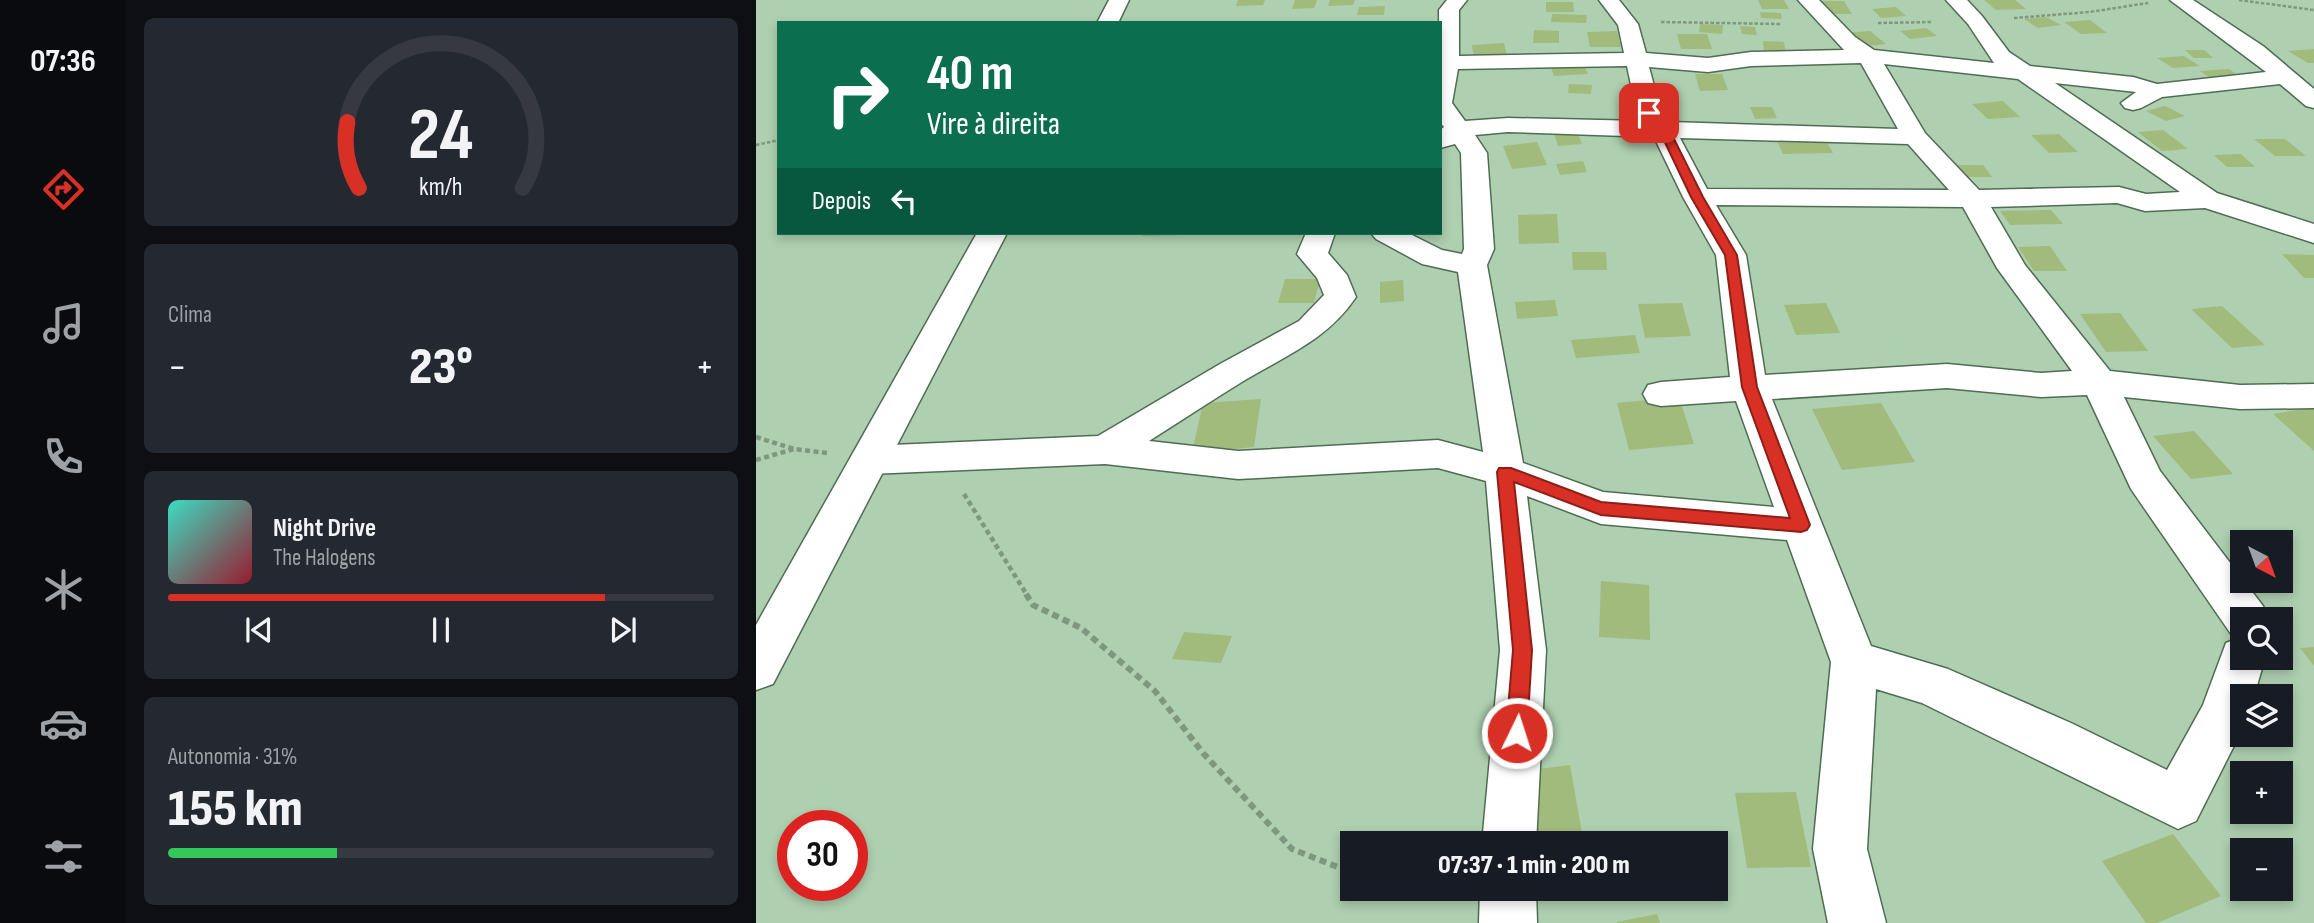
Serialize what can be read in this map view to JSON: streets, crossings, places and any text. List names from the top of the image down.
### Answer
{
  "north": "bottom right",
  "page": {
    "tabs": "07:36",
    "turn": ["40 m", "Vire à direita"],
    "then": "Depois",
    "tile": [
      "Clima",
      ["Autonomia · 31%", "155 km"]
    ],
    "heat": ["−", "23°", "+"],
    "song": ["Night Drive", "The Halogens"],
    "map_buttons": ["+", "−"],
    "limit": "30",
    "trip": "07:37 · 1 min · 200 m",
    "gauge": ["24", "km/h"]
  }
}
